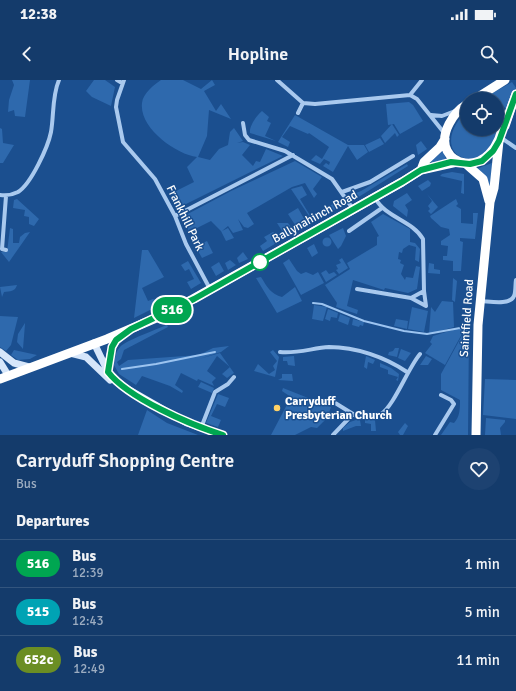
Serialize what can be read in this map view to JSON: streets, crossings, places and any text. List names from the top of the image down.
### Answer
{
  "streets": {
    "highway": ["Ballynahinch Road", "Saintfield Road"],
    "street": ["Frankhill Park"]
  },
  "crossings": [
    ["Ballynahinch Road", "Frankhill Park"],
    ["Ballynahinch Road", "Saintfield Road"]
  ],
  "places": ["Carryduff Presbyterian Church"],
  "lines": ["bus line 516"],
  "page": {
    "status": "12:38",
    "header": "Hopline",
    "on_map": "516",
    "heading": [
      ["Carryduff Shopping Centre", "Bus"],
      "Departures"
    ],
    "list": [
      {
        "mark": "516",
        "name": "Bus",
        "note": "12:39",
        "value": "1 min"
      },
      {
        "mark": "515",
        "name": "Bus",
        "note": "12:43",
        "value": "5 min"
      },
      {
        "mark": "652c",
        "name": "Bus",
        "note": "12:49",
        "value": "11 min"
      }
    ]
  }
}
